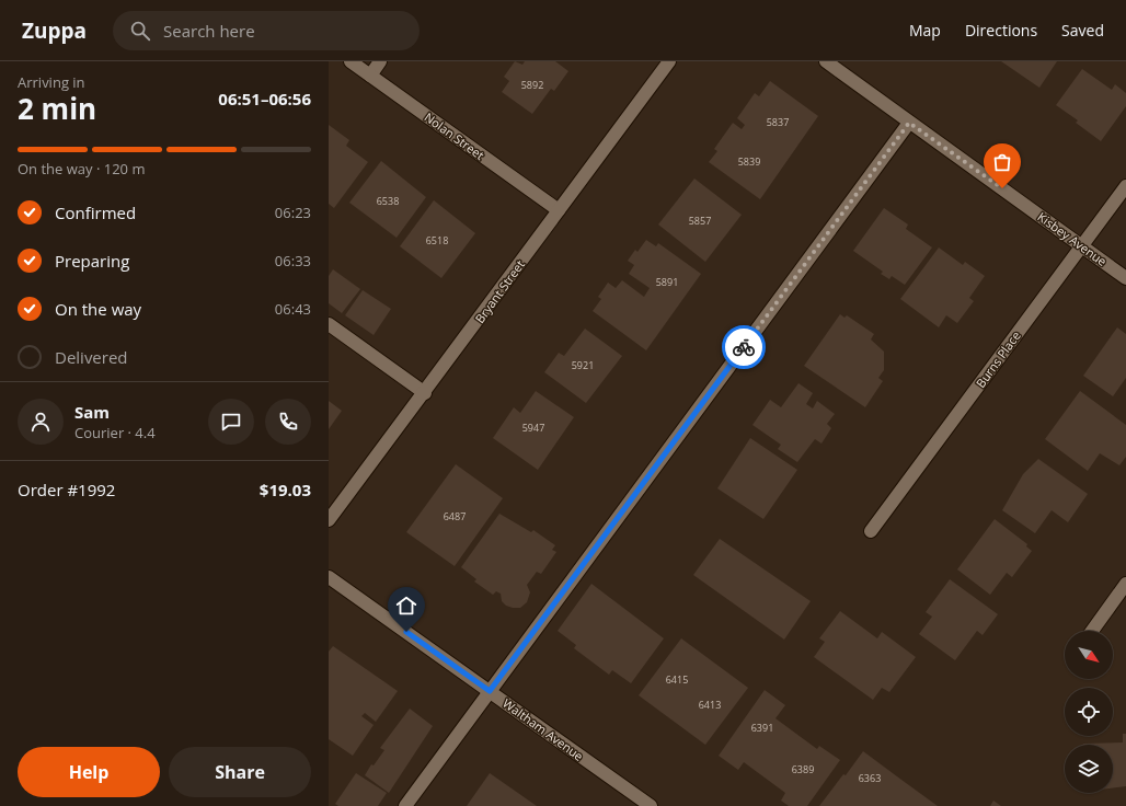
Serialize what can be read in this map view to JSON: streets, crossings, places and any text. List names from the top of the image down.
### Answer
{
  "streets": {
    "street": [
      "Nolan Street",
      "Kisbey Avenue",
      "Bryant Street",
      "Burns Place",
      "Waltham Avenue"
    ]
  },
  "crossings": [
    ["Nolan Street", "Bryant Street"],
    ["Kisbey Avenue", "Burns Place"]
  ],
  "house_numbers": [
    "5892",
    "5837",
    "5839",
    "6538",
    "5857",
    "6518",
    "5891",
    "5921",
    "5947",
    "6487",
    "6415",
    "6413",
    "6391",
    "6389",
    "6363"
  ],
  "north": "bottom right",
  "page": {
    "header": "Zuppa",
    "search": "Search here",
    "nav": ["Map", "Directions", "Saved"],
    "heading": ["2 min", "Arriving in", "06:51–06:56"],
    "panel": [
      "Sam",
      "Courier · 4.4",
      "Order #1992",
      "$19.03"
    ],
    "bar": "On the way · 120 m",
    "list": [
      ["Confirmed", "06:23"],
      ["Preparing", "06:33"],
      ["On the way", "06:43"],
      "Delivered"
    ],
    "buttons": ["Help", "Share"]
  }
}
